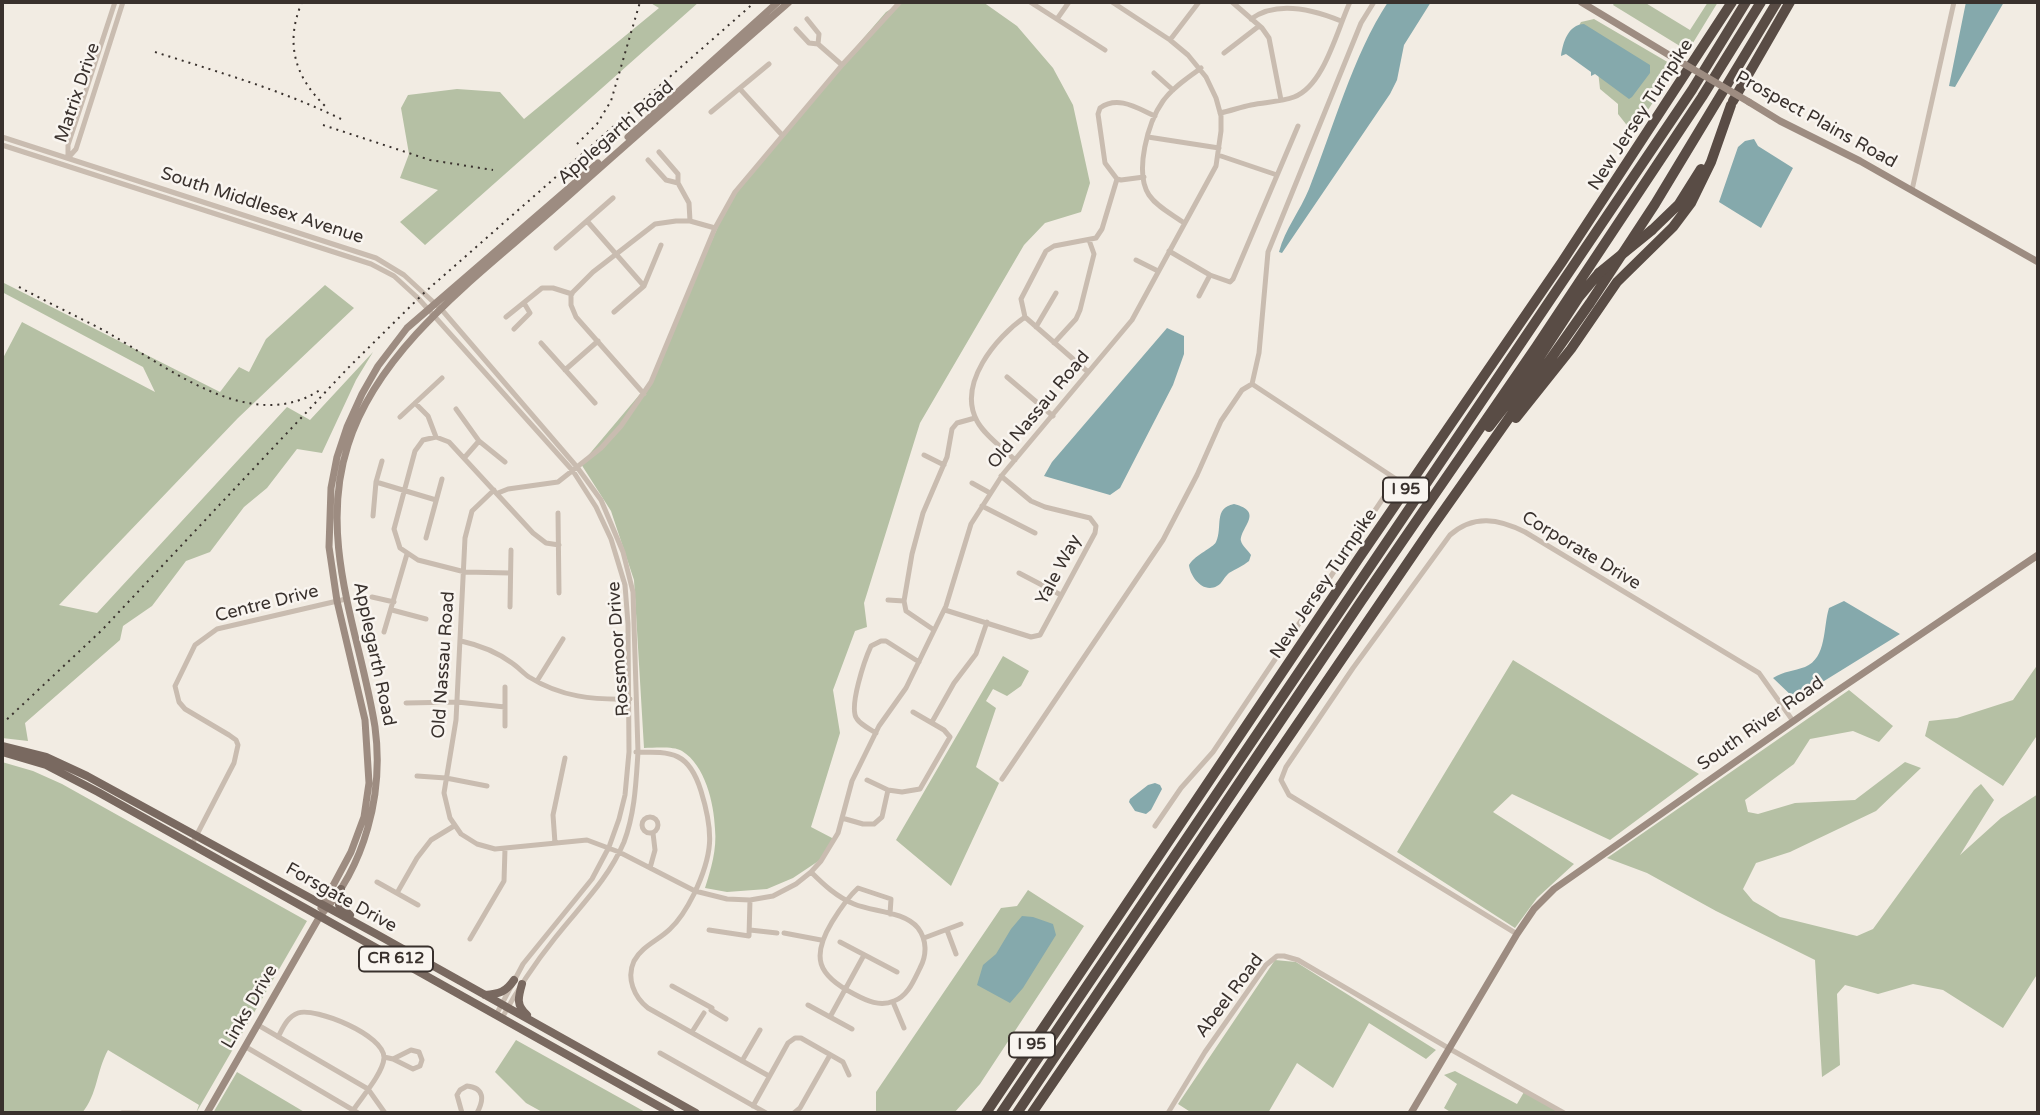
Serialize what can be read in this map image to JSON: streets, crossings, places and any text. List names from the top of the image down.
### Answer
{
  "streets": {
    "highway": ["New Jersey Turnpike", "I 95"],
    "main road": [
      "Prospect Plains Road",
      "Applegarth Road",
      "South River Road",
      "Forsgate Drive",
      "CR 612",
      "Links Drive"
    ],
    "street": [
      "Matrix Drive",
      "South Middlesex Avenue",
      "Old Nassau Road",
      "Corporate Drive",
      "Yale Way",
      "Centre Drive",
      "Rossmoor Drive",
      "Abeel Road"
    ]
  },
  "crossings": [
    ["Matrix Drive", "South Middlesex Avenue"],
    ["Applegarth Road", "South Middlesex Avenue"],
    ["Applegarth Road", "Centre Drive"],
    ["Applegarth Road", "Rossmoor Drive"],
    ["Applegarth Road", "Forsgate Drive"],
    ["Applegarth Road", "Links Drive"],
    ["South Middlesex Avenue", "Rossmoor Drive"],
    ["Old Nassau Road", "Yale Way"],
    ["Corporate Drive", "South River Road"],
    ["Centre Drive", "Forsgate Drive"],
    ["Rossmoor Drive", "Forsgate Drive"],
    ["South River Road", "Abeel Road"],
    ["Forsgate Drive", "Links Drive"]
  ]
}
